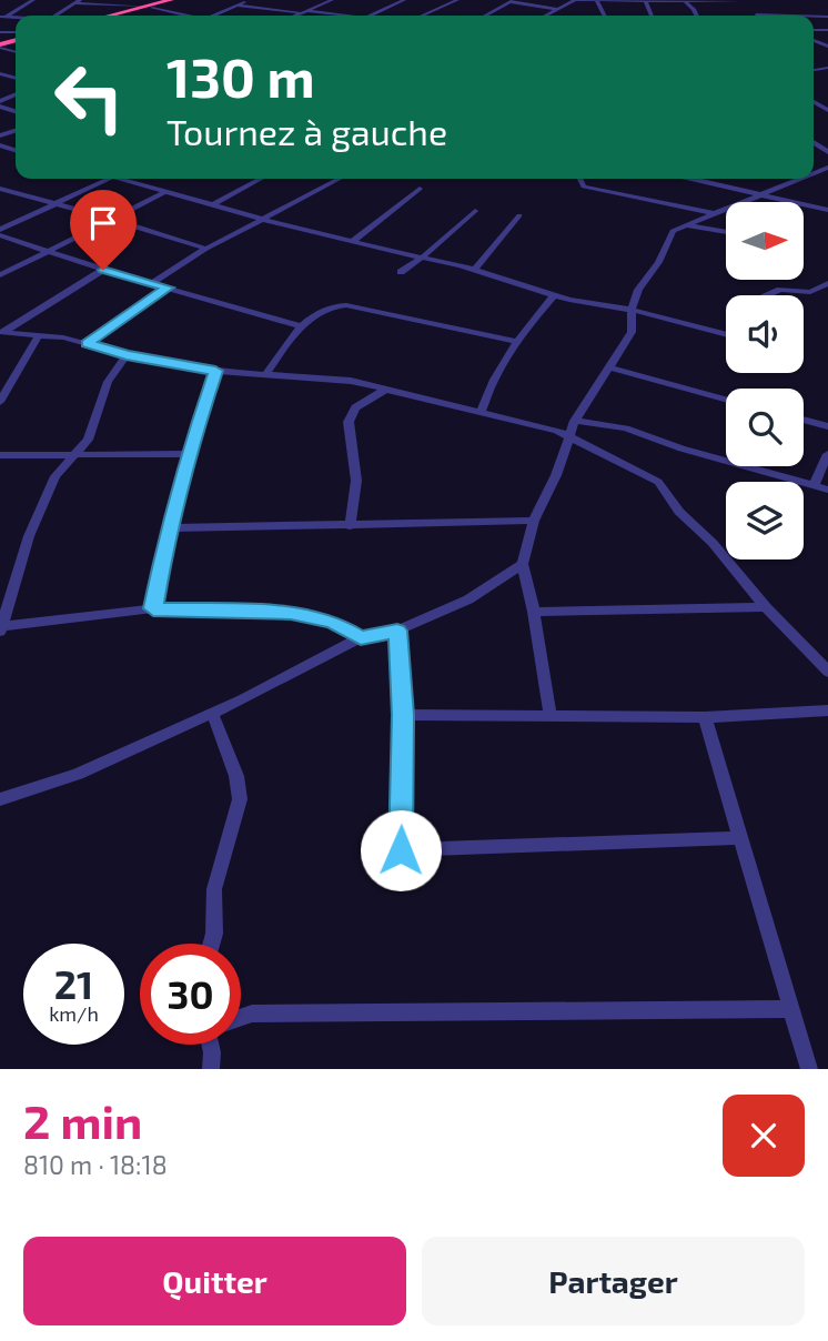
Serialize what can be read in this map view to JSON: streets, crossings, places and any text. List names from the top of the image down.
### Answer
{
  "north": "right",
  "page": {
    "turn": ["130 m", "Tournez à gauche"],
    "speed": "21 km/h",
    "limit": "30",
    "heading": ["2 min", "810 m · 18:18"],
    "buttons": ["Quitter", "Partager"]
  }
}
